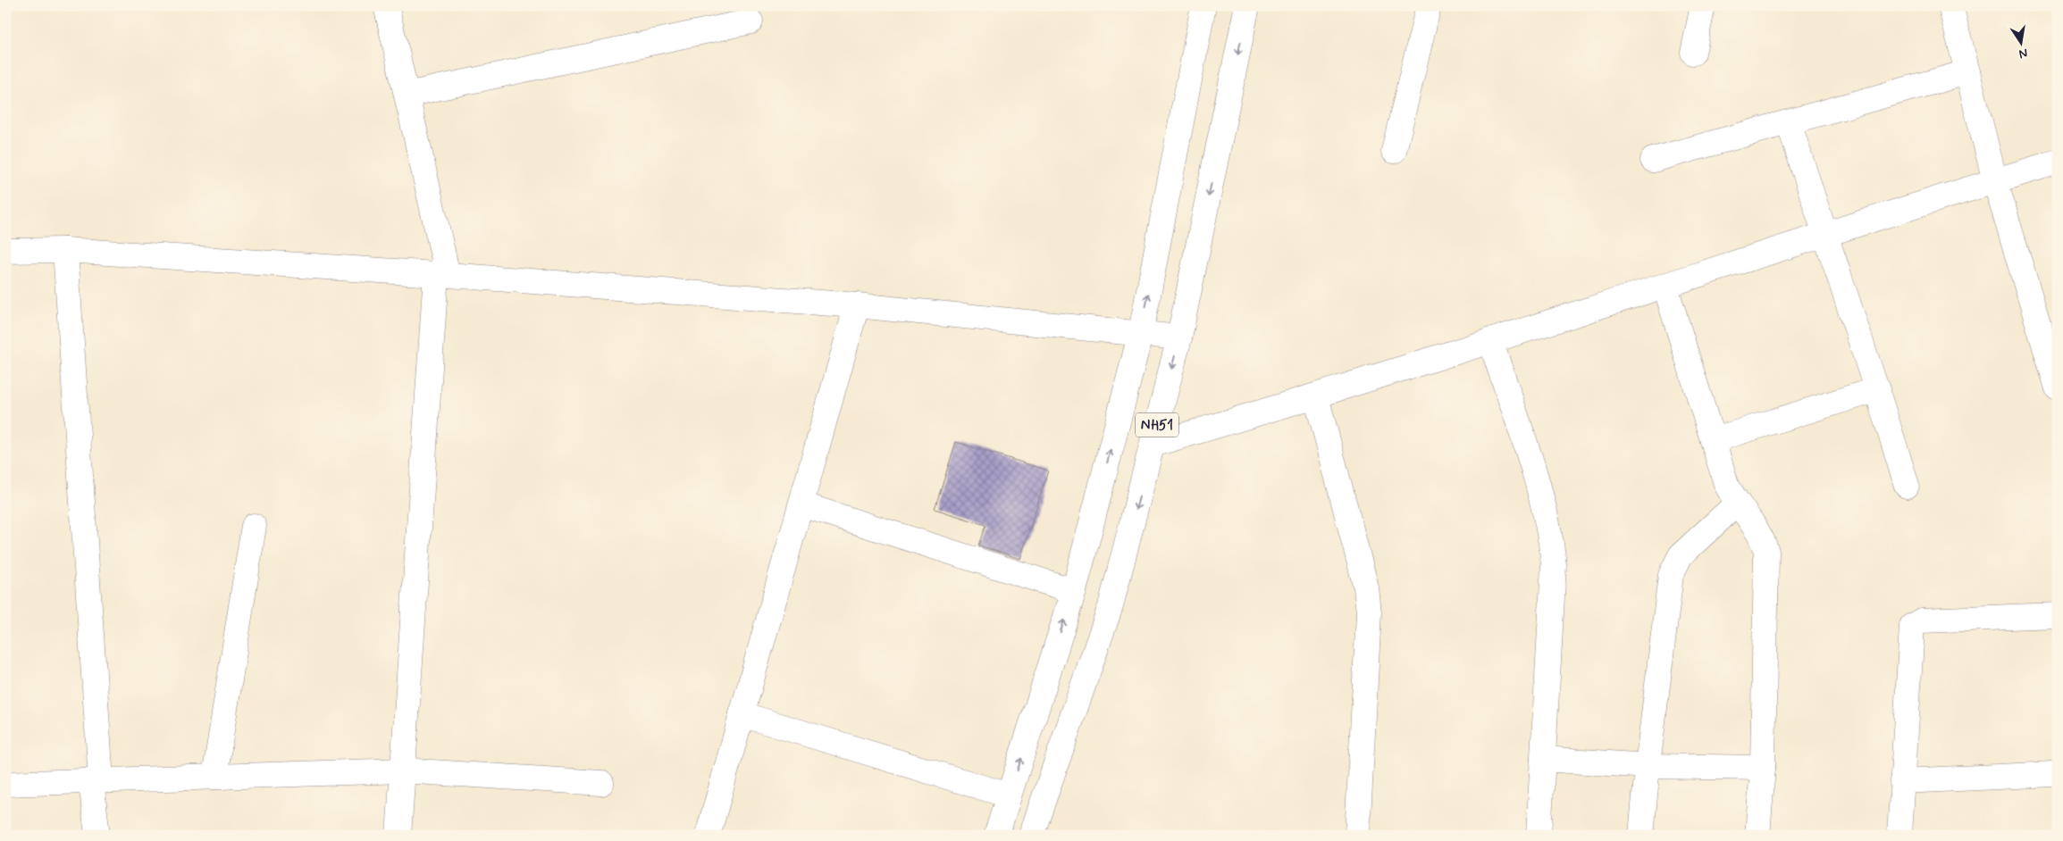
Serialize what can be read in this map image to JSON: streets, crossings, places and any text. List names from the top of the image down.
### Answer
{
  "streets": {
    "main road": ["NH51"]
  },
  "north": "bottom"
}
